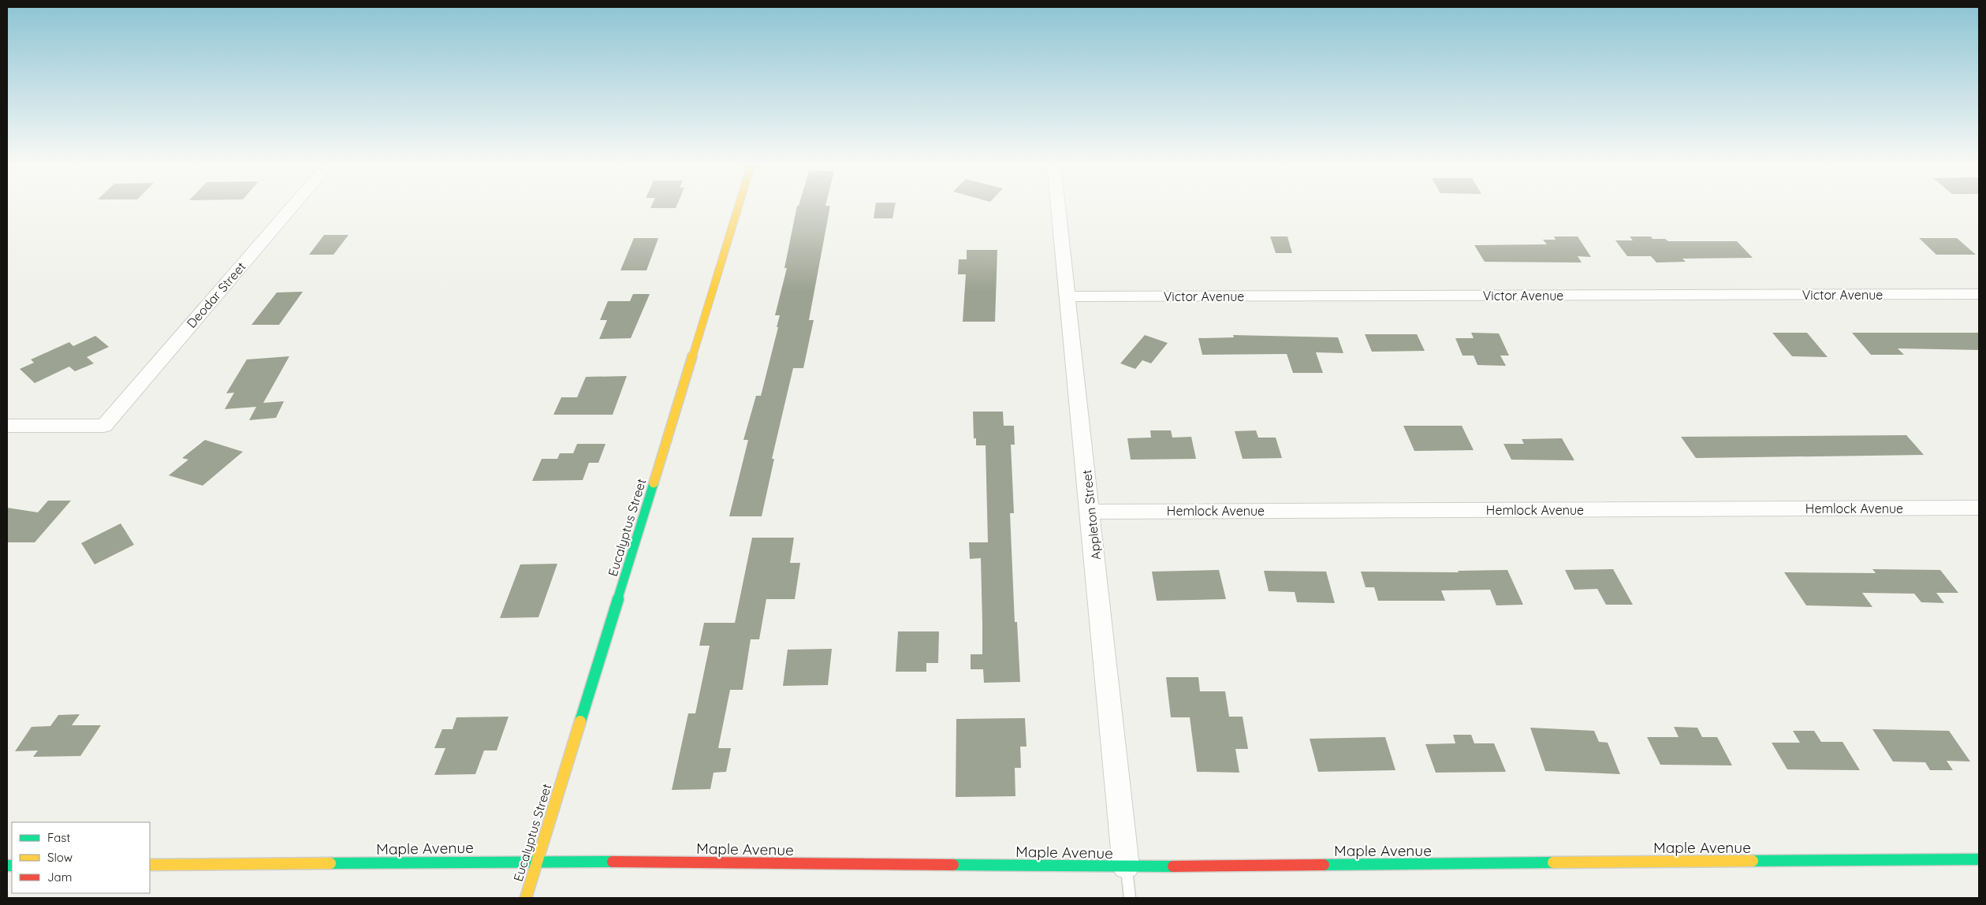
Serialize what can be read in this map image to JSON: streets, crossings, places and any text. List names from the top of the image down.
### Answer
{
  "streets": {
    "street": [
      "Deodar Street",
      "Victor Avenue",
      "Hemlock Avenue",
      "Appleton Street",
      "Eucalyptus Street",
      "Maple Avenue"
    ]
  },
  "crossings": [
    ["Victor Avenue", "Appleton Street"],
    ["Hemlock Avenue", "Appleton Street"],
    ["Appleton Street", "Maple Avenue"],
    ["Eucalyptus Street", "Maple Avenue"]
  ],
  "legend": ["Fast", "Slow", "Jam"]
}
